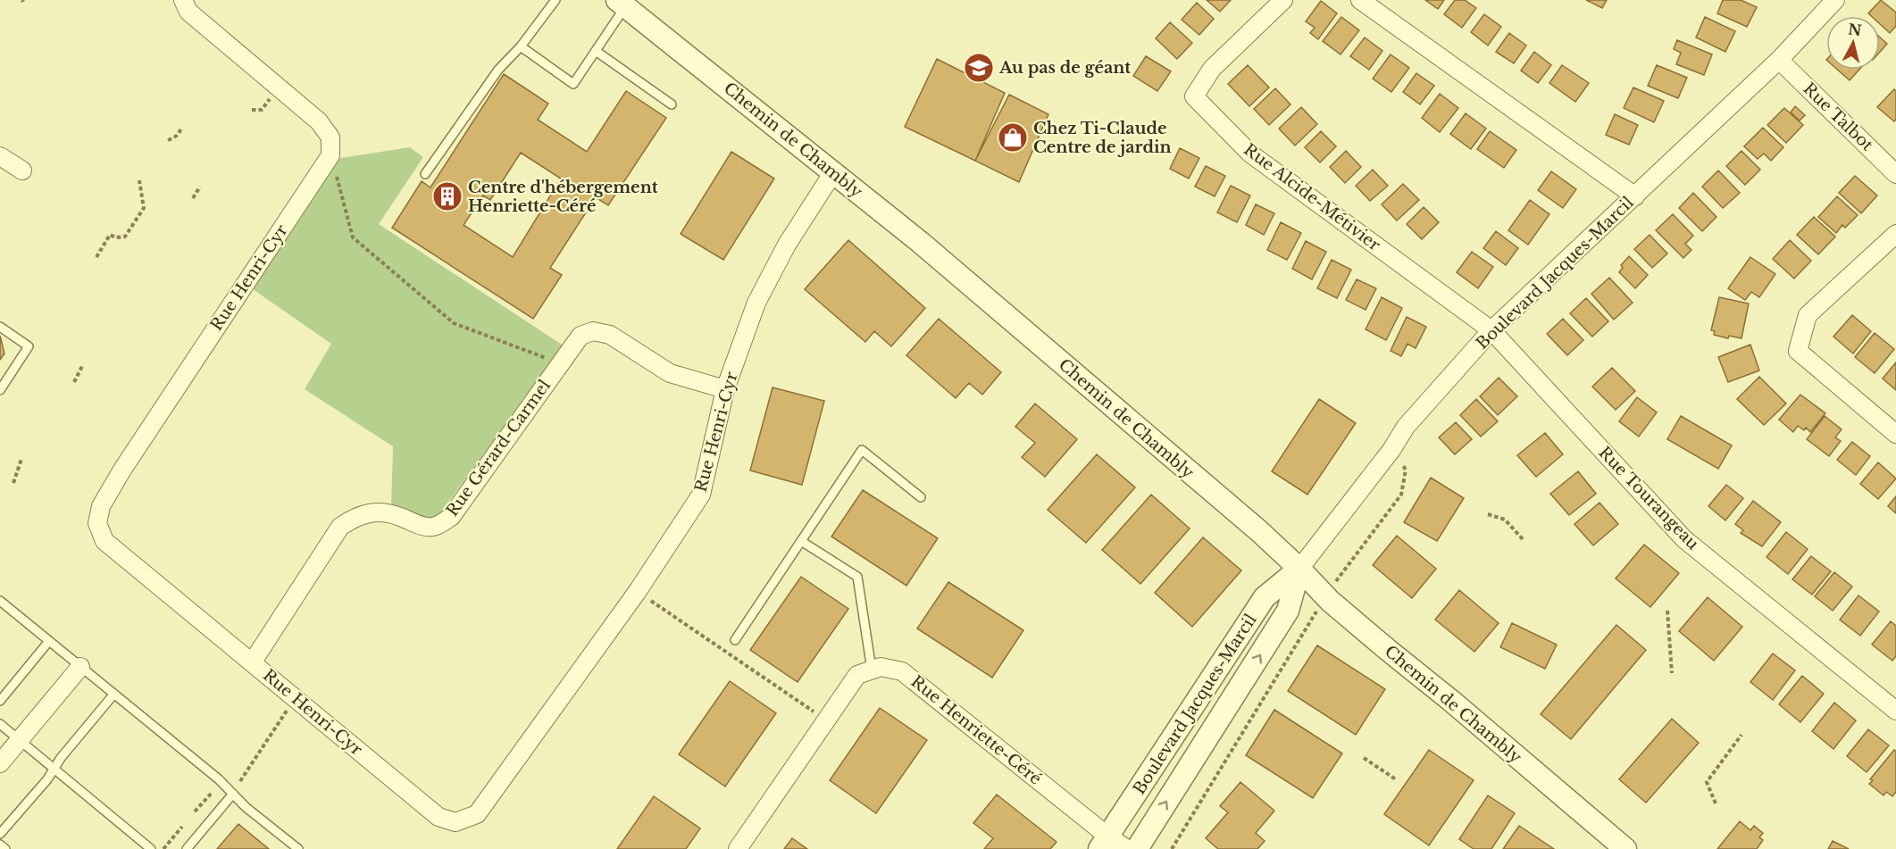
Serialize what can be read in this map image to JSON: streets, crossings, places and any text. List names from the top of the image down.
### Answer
{
  "streets": {
    "street": [
      "Rue Talbot",
      "Chemin de Chambly",
      "Rue Alcide-Métivier",
      "Boulevard Jacques-Marcil",
      "Rue Henri-Cyr",
      "Rue Gérard-Carmel",
      "Rue Tourangeau",
      "Rue Henriette-Céré"
    ]
  },
  "crossings": [
    ["Rue Talbot", "Boulevard Jacques-Marcil"],
    ["Chemin de Chambly", "Boulevard Jacques-Marcil"],
    ["Chemin de Chambly", "Rue Henri-Cyr"],
    ["Rue Alcide-Métivier", "Boulevard Jacques-Marcil"],
    ["Rue Alcide-Métivier", "Rue Tourangeau"],
    ["Boulevard Jacques-Marcil", "Rue Tourangeau"],
    ["Boulevard Jacques-Marcil", "Rue Henriette-Céré"],
    ["Rue Henri-Cyr", "Rue Gérard-Carmel"]
  ],
  "places": {
    "school or university": ["Au pas de géant"],
    "shop": ["Chez Ti-Claude Centre de jardin"],
    "building": ["Centre d'hébergement Henriette-Céré"]
  },
  "north": "top"
}
